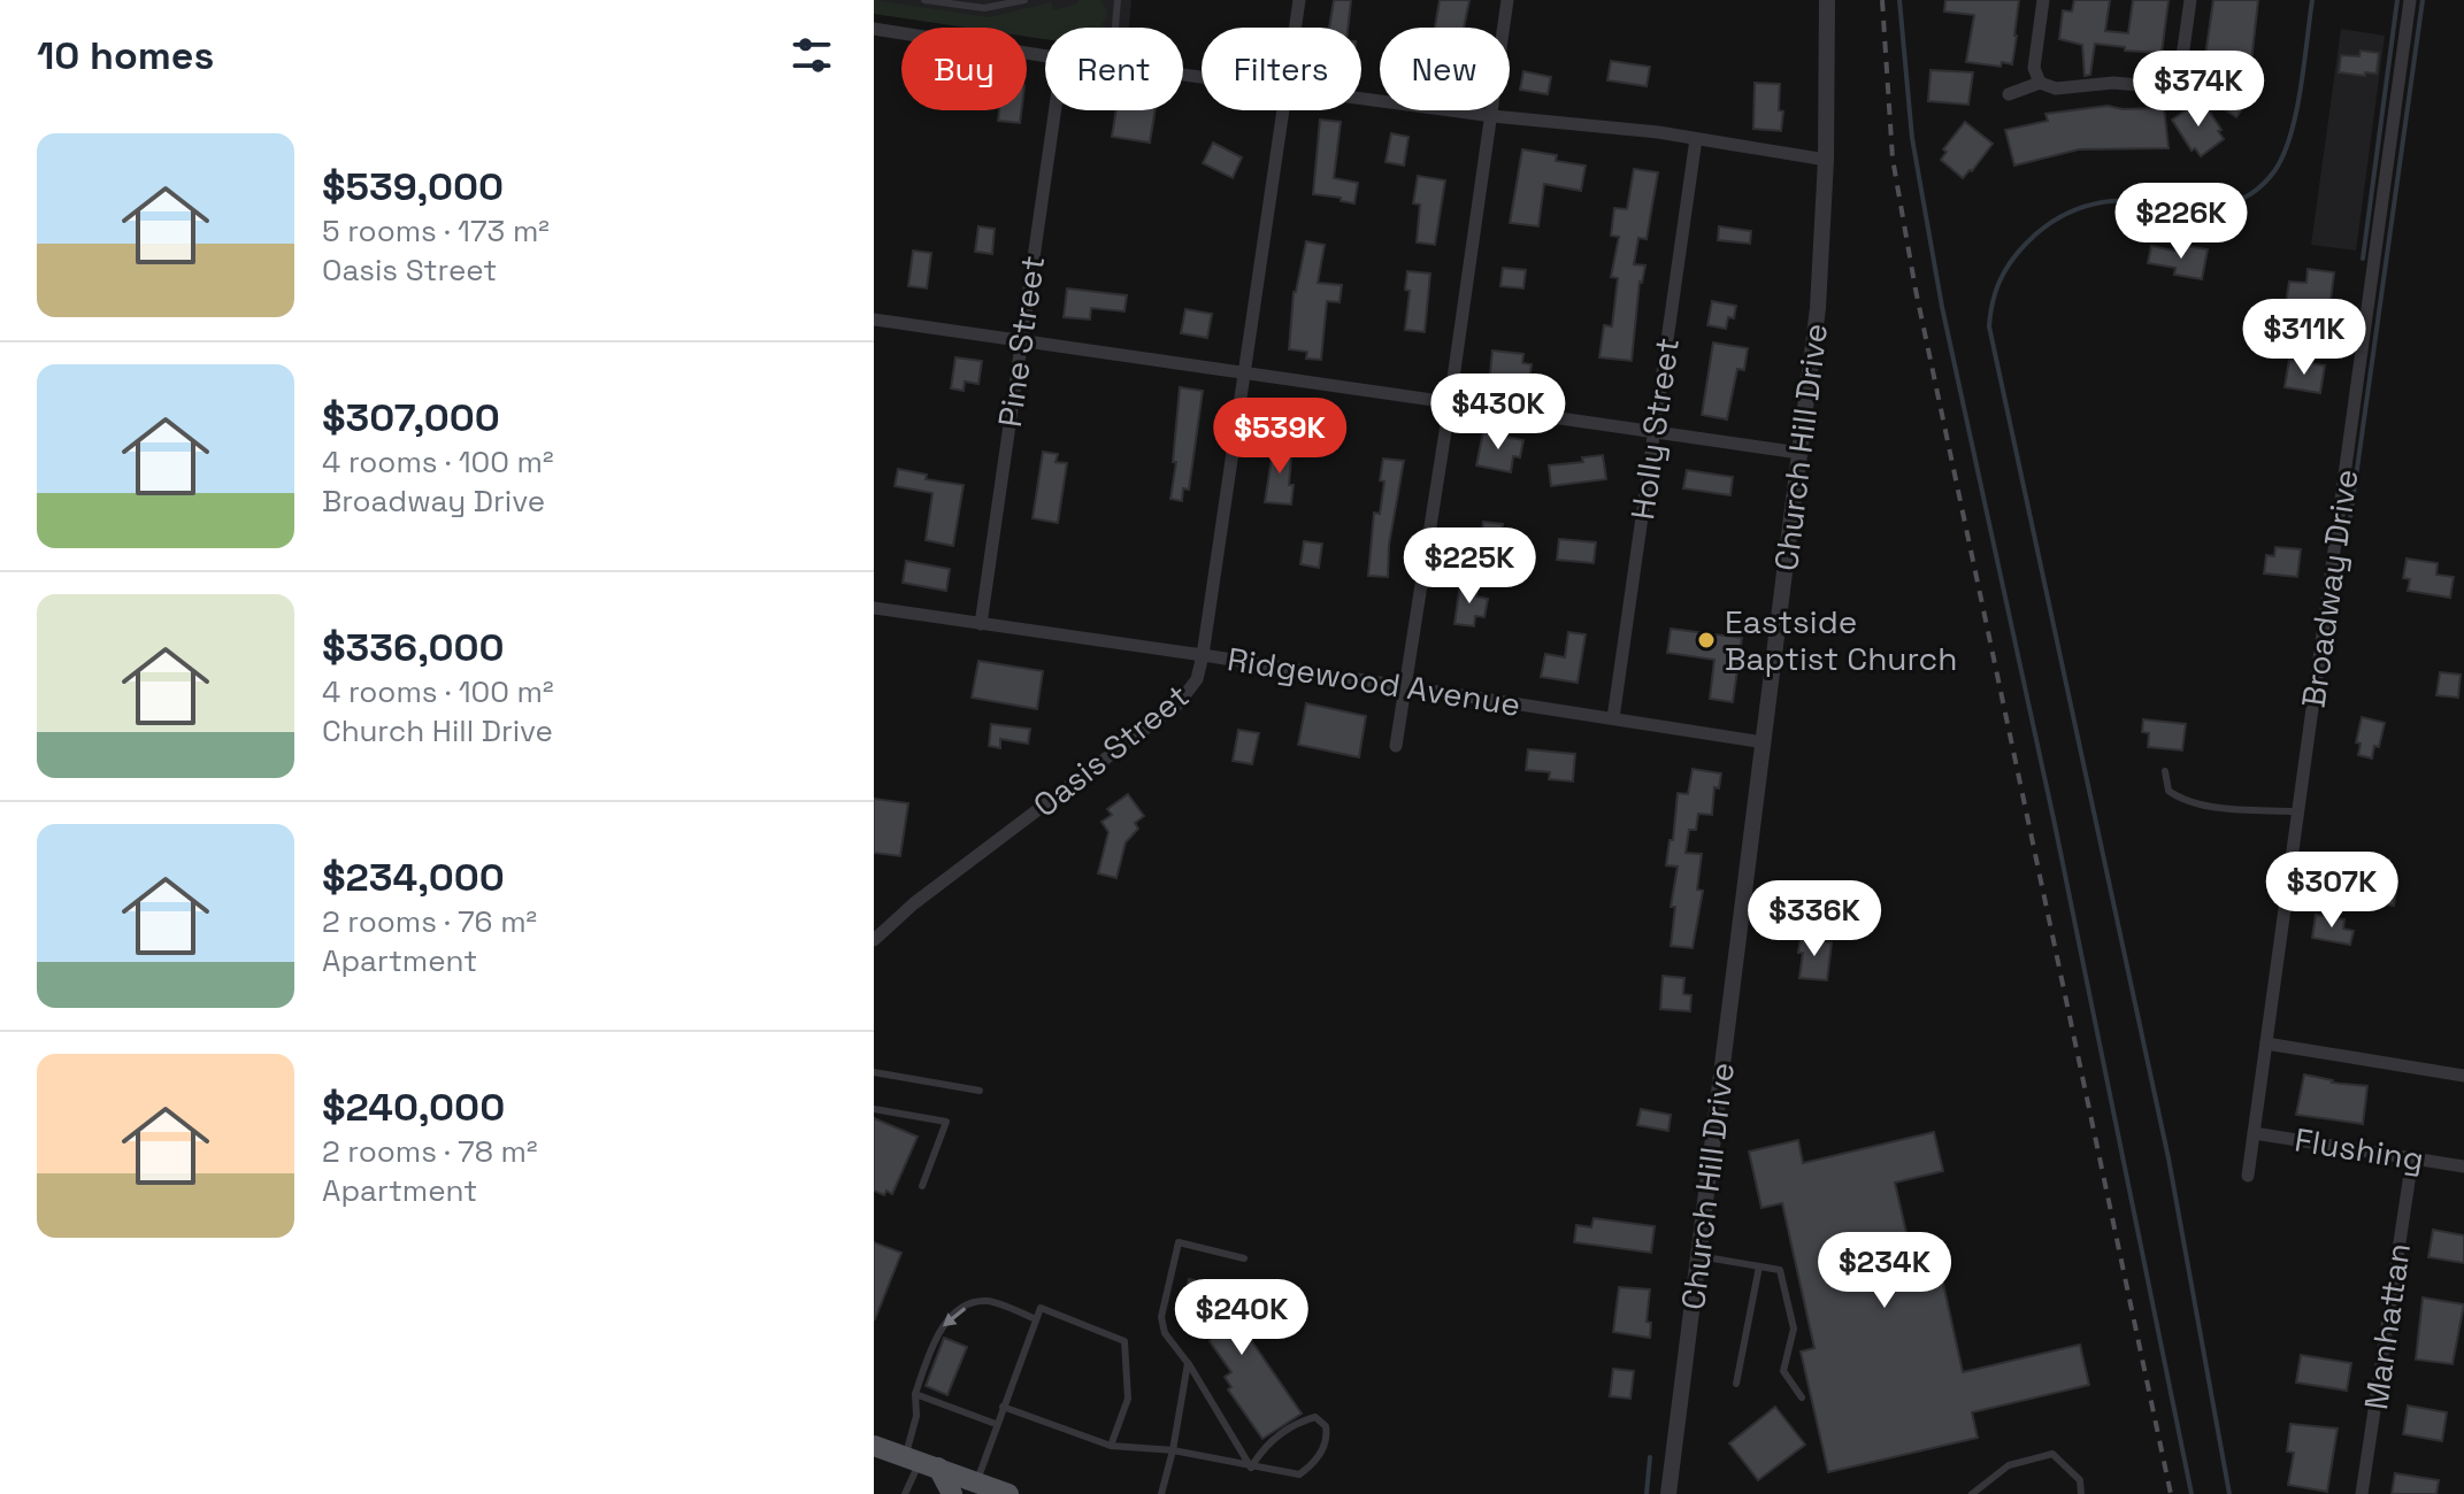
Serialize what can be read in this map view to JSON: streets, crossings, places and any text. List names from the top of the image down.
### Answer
{
  "streets": {
    "street": [
      "Pine Street",
      "Holly Street",
      "Church Hill Drive",
      "Broadway Drive",
      "Ridgewood Avenue",
      "Oasis Street",
      "Flushing",
      "Manhattan"
    ]
  },
  "crossings": [
    ["Pine Street", "Ridgewood Avenue"],
    ["Holly Street", "Ridgewood Avenue"],
    ["Church Hill Drive", "Ridgewood Avenue"],
    ["Broadway Drive", "Flushing"],
    ["Ridgewood Avenue", "Oasis Street"],
    ["Flushing", "Manhattan"]
  ],
  "places": ["Eastside Baptist Church"],
  "page": {
    "heading": "10 homes",
    "chip": [
      "Buy",
      "Rent",
      "Filters",
      "New"
    ],
    "price": [
      "$374K",
      "$226K",
      "$311K",
      "$430K",
      "$539K",
      "$225K",
      "$307K",
      "$336K",
      "$234K",
      "$240K"
    ],
    "list": [
      {
        "name": "$539,000",
        "note": "5 rooms · 173 m² · Oasis Street"
      },
      {
        "name": "$307,000",
        "note": "4 rooms · 100 m² · Broadway Drive"
      },
      {
        "name": "$336,000",
        "note": "4 rooms · 100 m² · Church Hill Drive"
      },
      {
        "name": "$234,000",
        "note": "2 rooms · 76 m² · Apartment"
      },
      {
        "name": "$240,000",
        "note": "2 rooms · 78 m² · Apartment"
      }
    ]
  }
}
